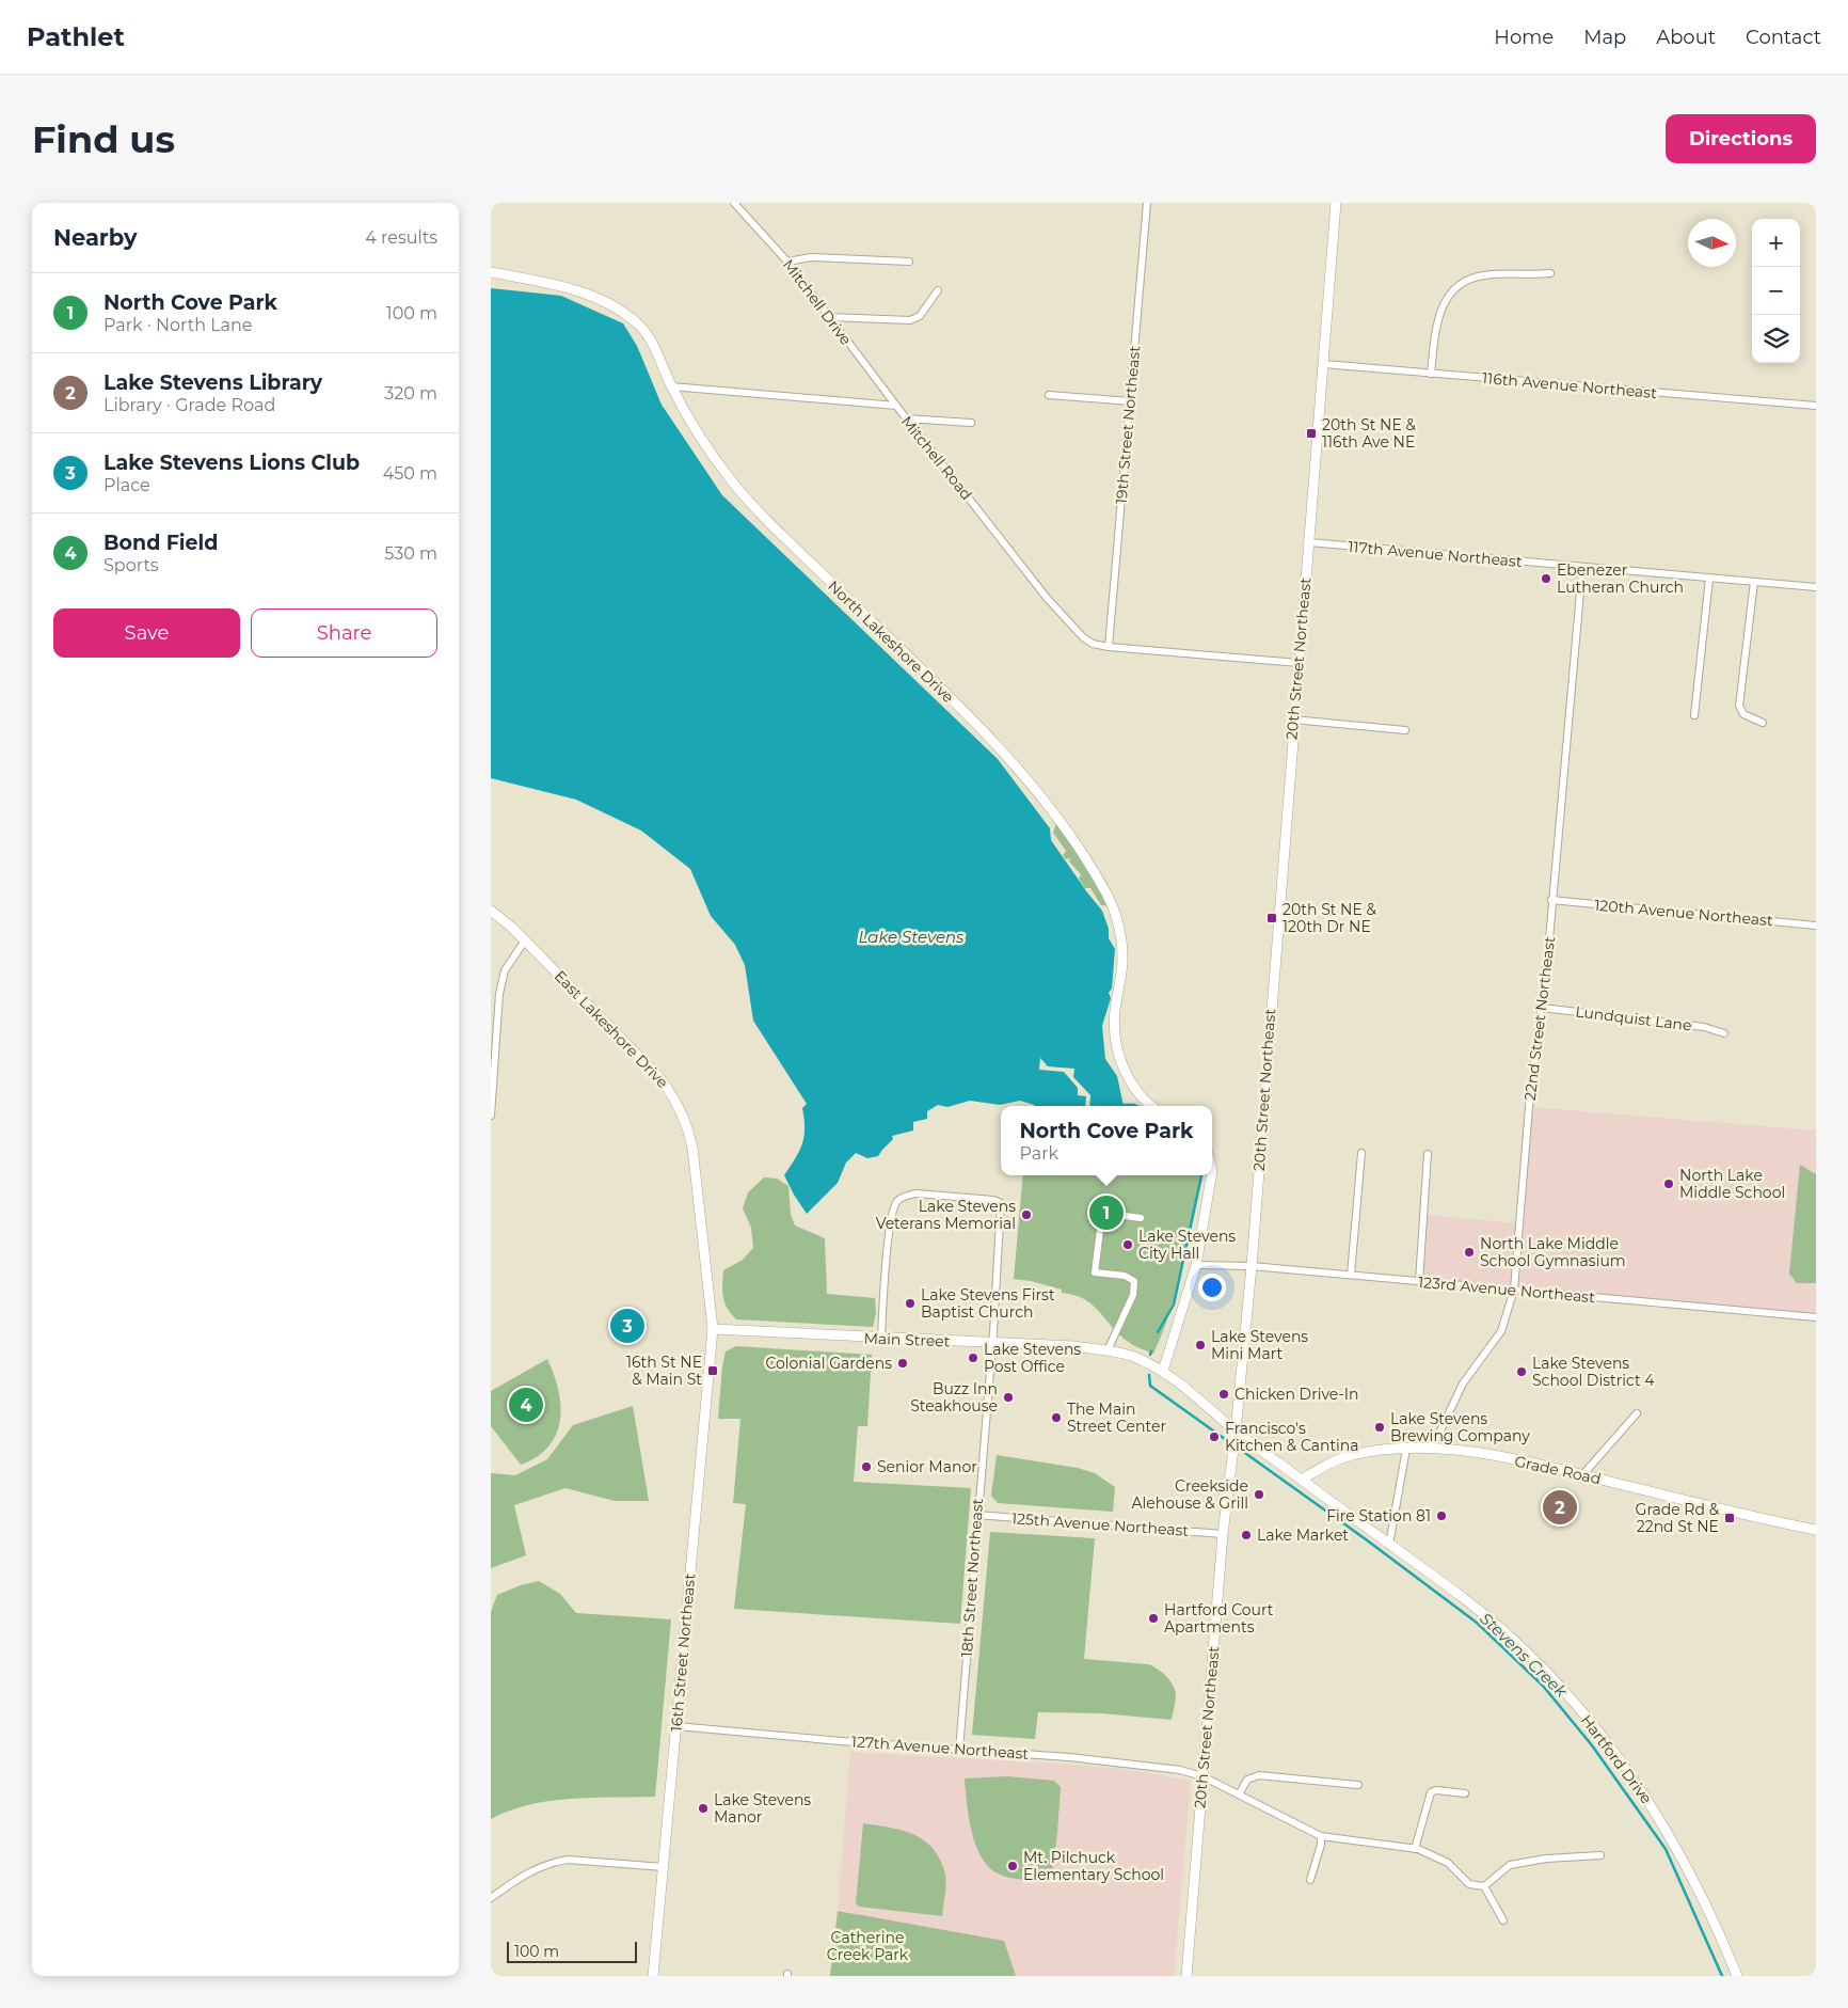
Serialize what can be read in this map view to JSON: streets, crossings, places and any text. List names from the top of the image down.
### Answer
{
  "streets": {
    "main road": [
      "North Lakeshore Drive",
      "20th Street Northeast",
      "East Lakeshore Drive",
      "Main Street",
      "Grade Road",
      "16th Street Northeast",
      "Hartford Drive"
    ],
    "street": [
      "Mitchell Drive",
      "116th Avenue Northeast",
      "19th Street Northeast",
      "Mitchell Road",
      "117th Avenue Northeast",
      "120th Avenue Northeast",
      "22nd Street Northeast",
      "Lundquist Lane",
      "123rd Avenue Northeast",
      "125th Avenue Northeast",
      "18th Street Northeast",
      "127th Avenue Northeast"
    ]
  },
  "crossings": [
    ["Mitchell Drive", "Mitchell Road"],
    ["116th Avenue Northeast", "20th Street Northeast"],
    ["19th Street Northeast", "Mitchell Road"],
    ["Mitchell Road", "North Lakeshore Drive"],
    ["Mitchell Road", "20th Street Northeast"],
    ["117th Avenue Northeast", "20th Street Northeast"],
    ["117th Avenue Northeast", "22nd Street Northeast"],
    ["20th Street Northeast", "123rd Avenue Northeast"],
    ["20th Street Northeast", "Main Street"],
    ["20th Street Northeast", "125th Avenue Northeast"],
    ["20th Street Northeast", "127th Avenue Northeast"],
    ["20th Street Northeast", "Hartford Drive"],
    ["120th Avenue Northeast", "22nd Street Northeast"],
    ["22nd Street Northeast", "Lundquist Lane"],
    ["22nd Street Northeast", "123rd Avenue Northeast"],
    ["22nd Street Northeast", "Grade Road"],
    ["East Lakeshore Drive", "Main Street"],
    ["East Lakeshore Drive", "16th Street Northeast"],
    ["Main Street", "18th Street Northeast"],
    ["Main Street", "16th Street Northeast"],
    ["Main Street", "Hartford Drive"],
    ["Grade Road", "Hartford Drive"],
    ["125th Avenue Northeast", "18th Street Northeast"],
    ["18th Street Northeast", "127th Avenue Northeast"],
    ["16th Street Northeast", "127th Avenue Northeast"]
  ],
  "water": ["Lake Stevens", "Stevens Creek"],
  "parks": ["Catherine Creek Park"],
  "places": {
    "transit": [
      "20th St NE & 116th Ave NE",
      "20th St NE & 120th Dr NE",
      "16th St NE & Main St",
      "Grade Rd & 22nd St NE"
    ],
    "other": [
      "Ebenezer Lutheran Church",
      "North Lake Middle School",
      "Lake Stevens Veterans Memorial",
      "Lake Stevens City Hall",
      "North Lake Middle School Gymnasium",
      "Lake Stevens First Baptist Church",
      "Lake Stevens Mini Mart",
      "Lake Stevens Post Office",
      "Colonial Gardens",
      "Lake Stevens School District 4",
      "Chicken Drive-In",
      "Buzz Inn Steakhouse",
      "The Main Street Center",
      "Lake Stevens Brewing Company",
      "Francisco's Kitchen & Cantina",
      "Senior Manor",
      "Creekside Alehouse & Grill",
      "Fire Station 81",
      "Lake Market",
      "Hartford Court Apartments",
      "Lake Stevens Manor",
      "Mt. Pilchuck Elementary School"
    ]
  },
  "scale_bar": "100 m",
  "north": "right",
  "page": {
    "header": "Pathlet",
    "nav": [
      "Home",
      "Map",
      "About",
      "Contact"
    ],
    "buttons": [
      "Directions",
      ["Save", "Share"]
    ],
    "title": "Find us",
    "heading": ["Nearby", "4 results"],
    "map_buttons": ["+", "−"],
    "list": [
      {
        "mark": "1",
        "name": "North Cove Park",
        "note": "Park · North Lane",
        "value": "100 m"
      },
      {
        "mark": "2",
        "name": "Lake Stevens Library",
        "note": "Library · Grade Road",
        "value": "320 m"
      },
      {
        "mark": "3",
        "name": "Lake Stevens Lions Club",
        "note": "Place",
        "value": "450 m"
      },
      {
        "mark": "4",
        "name": "Bond Field",
        "note": "Sports",
        "value": "530 m"
      }
    ],
    "popup": ["North Cove Park", "Park"],
    "pins": [
      "1",
      "3",
      "4",
      "2"
    ],
    "scale": "100 m"
  }
}
